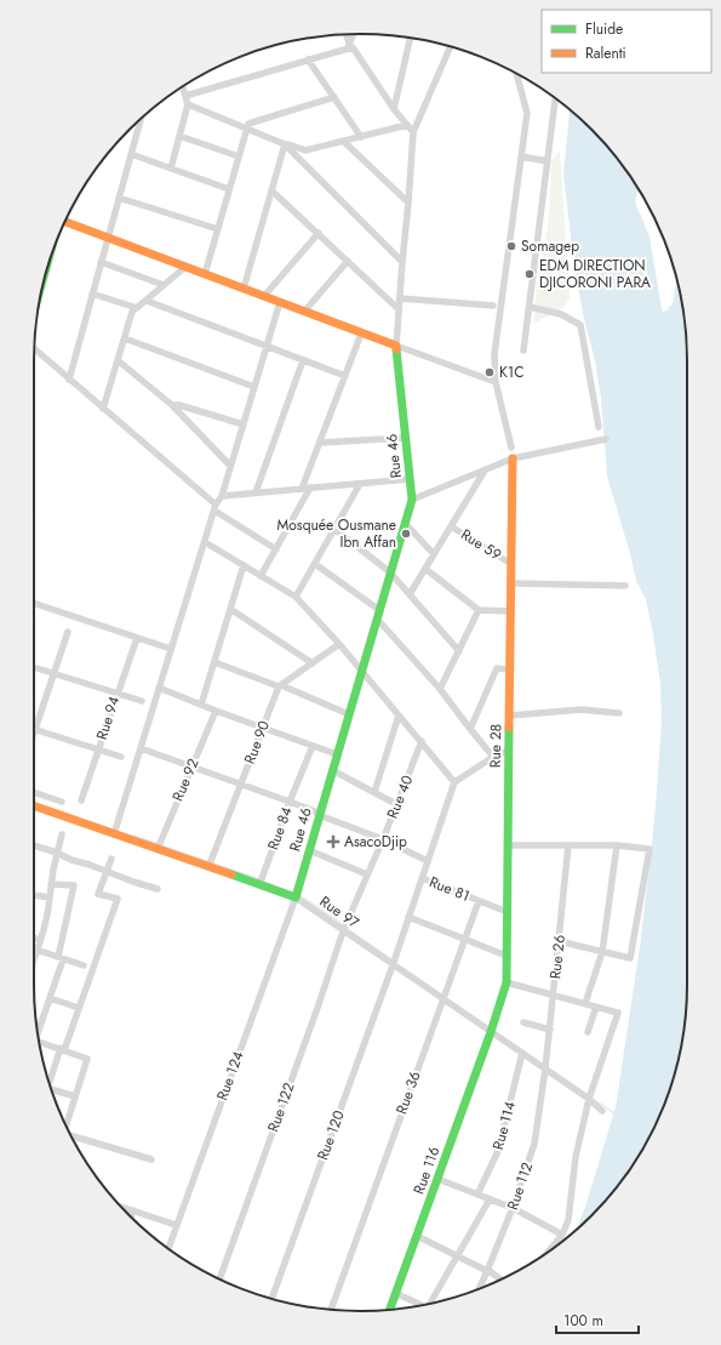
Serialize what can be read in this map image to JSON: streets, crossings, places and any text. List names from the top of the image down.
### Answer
{
  "streets": {
    "main road": [
      "Rue 46",
      "Rue 28",
      "Rue 97",
      "Rue 116"
    ],
    "street": [
      "Rue 59",
      "Rue 94",
      "Rue 90",
      "Rue 92",
      "Rue 40",
      "Rue 84",
      "Rue 81",
      "Rue 26",
      "Rue 124",
      "Rue 36",
      "Rue 122",
      "Rue 114",
      "Rue 120",
      "Rue 112"
    ]
  },
  "crossings": [
    ["Rue 46", "Rue 97"],
    ["Rue 46", "Rue 124"],
    ["Rue 59", "Rue 28"],
    ["Rue 90", "Rue 97"],
    ["Rue 28", "Rue 97"],
    ["Rue 28", "Rue 116"],
    ["Rue 92", "Rue 97"],
    ["Rue 40", "Rue 97"],
    ["Rue 40", "Rue 122"],
    ["Rue 84", "Rue 97"],
    ["Rue 81", "Rue 36"],
    ["Rue 81", "Rue 120"],
    ["Rue 97", "Rue 26"],
    ["Rue 97", "Rue 124"],
    ["Rue 97", "Rue 36"],
    ["Rue 97", "Rue 122"],
    ["Rue 97", "Rue 114"],
    ["Rue 97", "Rue 120"],
    ["Rue 97", "Rue 116"],
    ["Rue 97", "Rue 112"],
    ["Rue 26", "Rue 112"]
  ],
  "places": {
    "other": [
      "Somagep",
      "EDM DIRECTION DJICORONI PARA",
      "K1C",
      "Mosquée Ousmane Ibn Affan"
    ],
    "health": ["AsacoDjip"]
  },
  "legend": ["Fluide", "Ralenti"],
  "scale_bar": "100 m"
}
